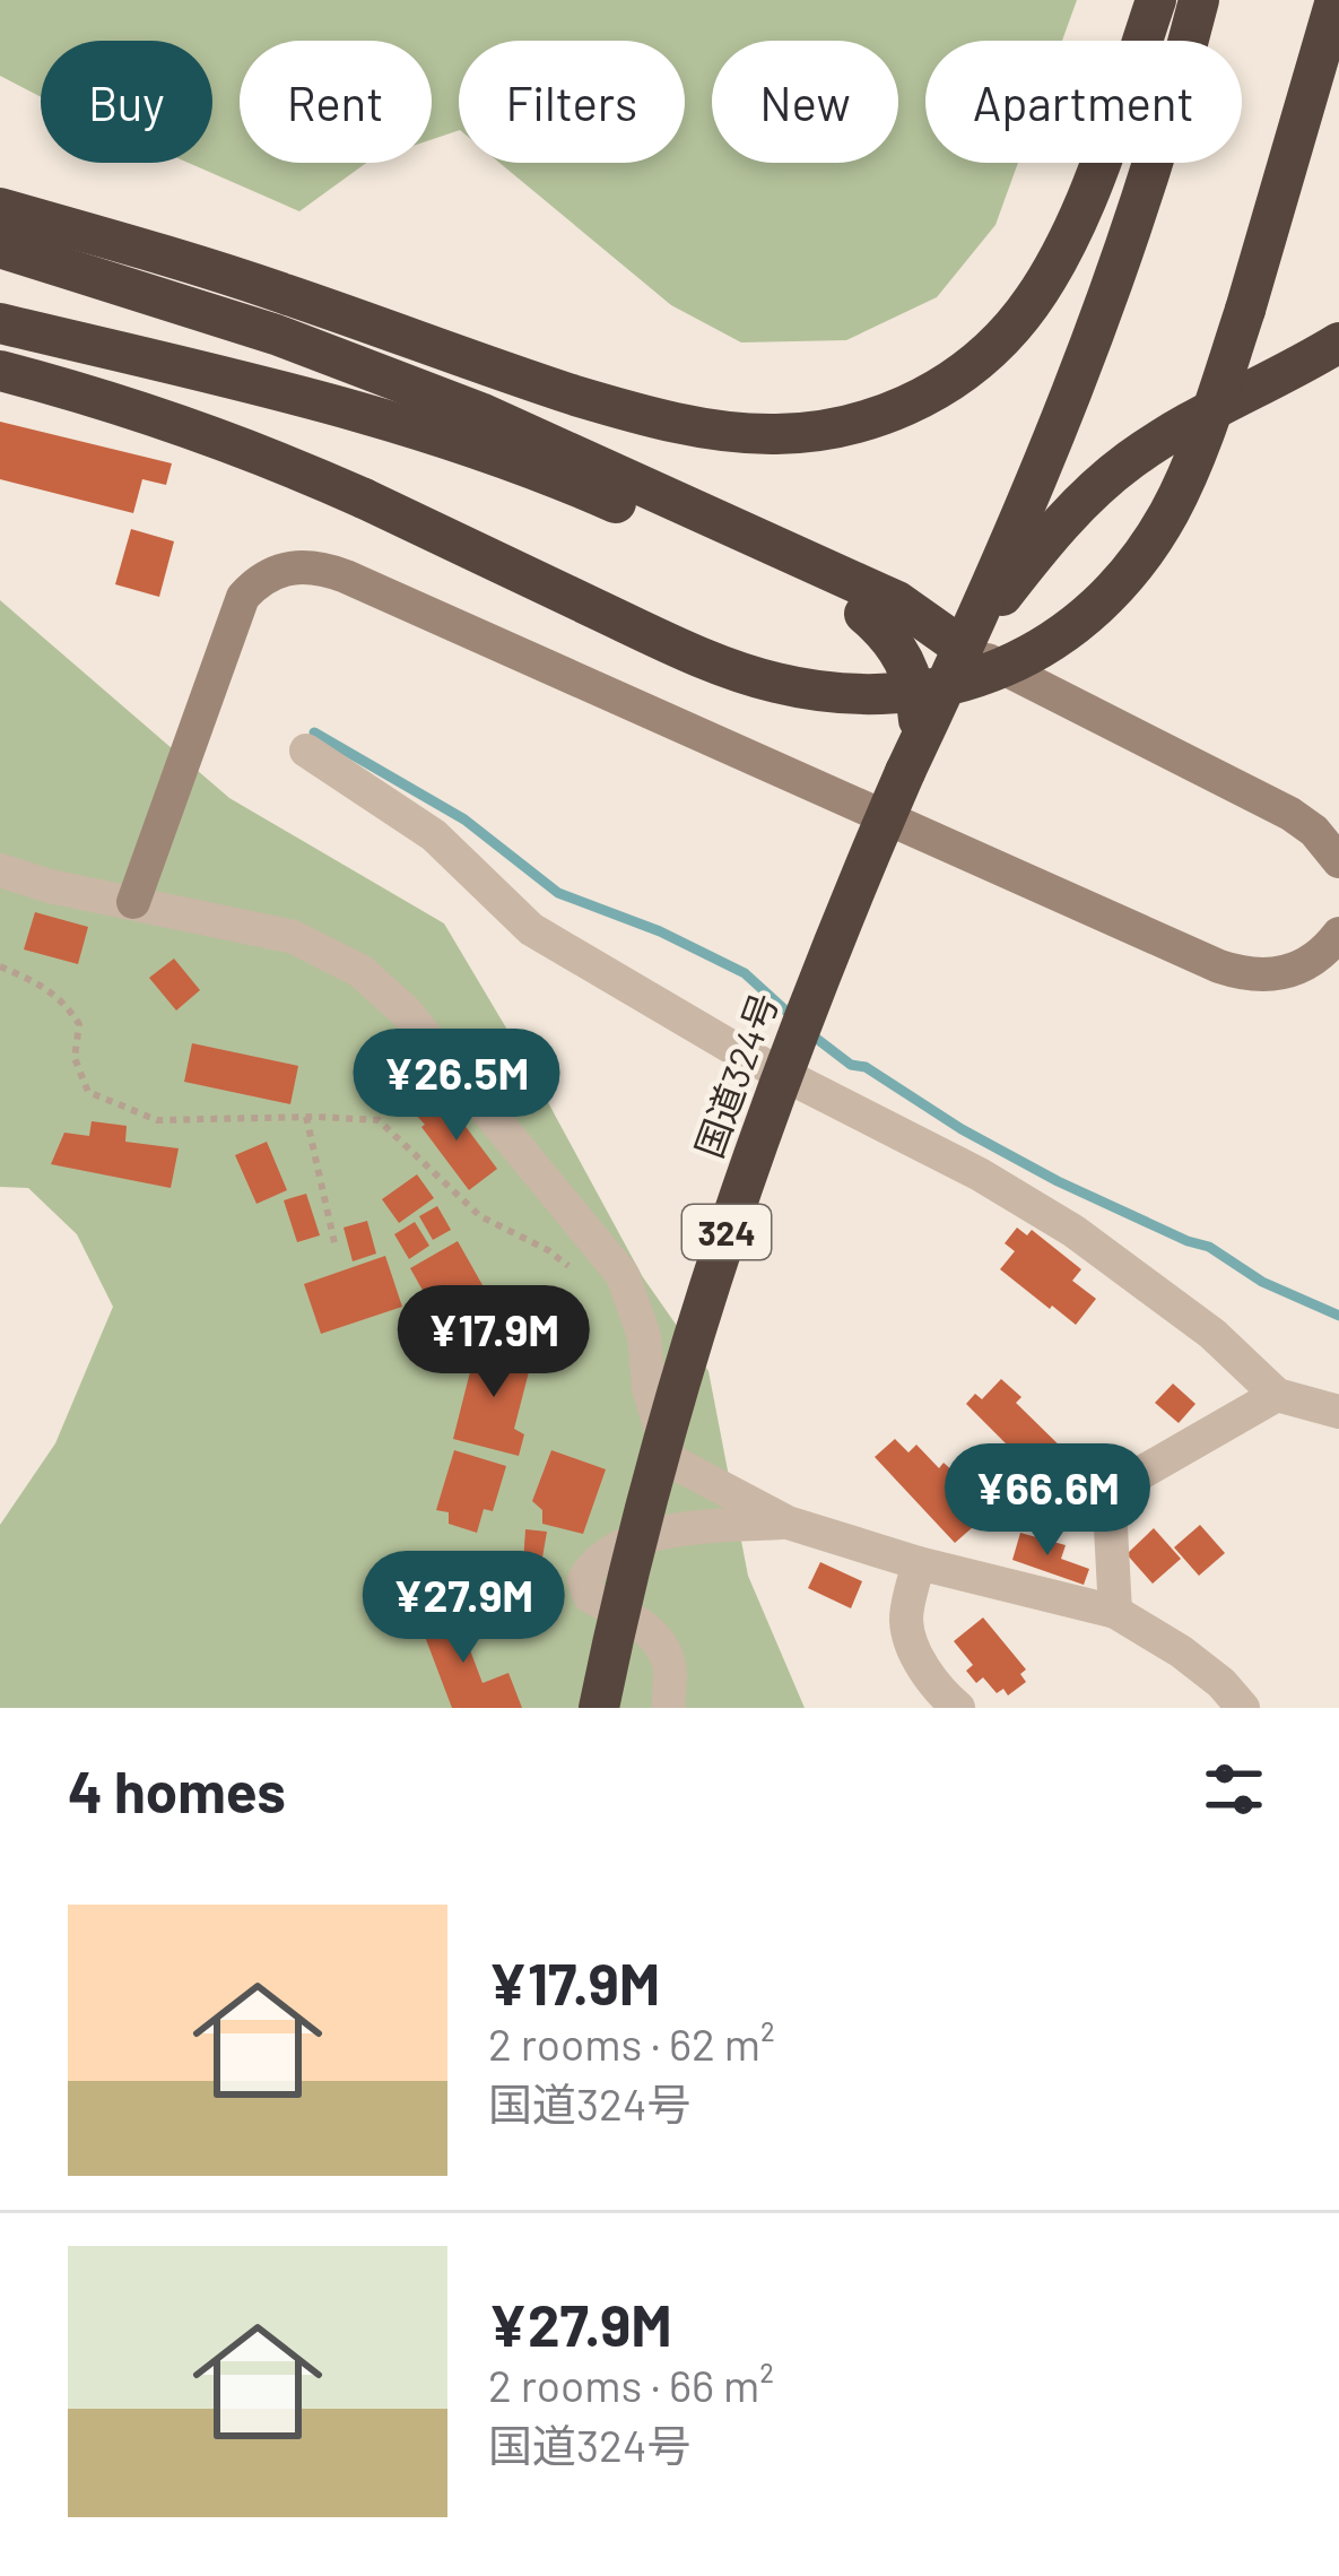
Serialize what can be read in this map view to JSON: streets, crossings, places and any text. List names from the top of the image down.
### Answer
{
  "streets": {
    "highway": ["国道324号", "324"]
  },
  "page": {
    "chip": [
      "Buy",
      "Rent",
      "Filters",
      "New",
      "Apartment"
    ],
    "price": [
      "¥26.5M",
      "¥17.9M",
      "¥66.6M",
      "¥27.9M"
    ],
    "heading": "4 homes",
    "list": [
      {
        "name": "¥17.9M",
        "note": "2 rooms · 62 m² · 国道324号"
      },
      {
        "name": "¥27.9M",
        "note": "2 rooms · 66 m² · 国道324号"
      }
    ]
  }
}
